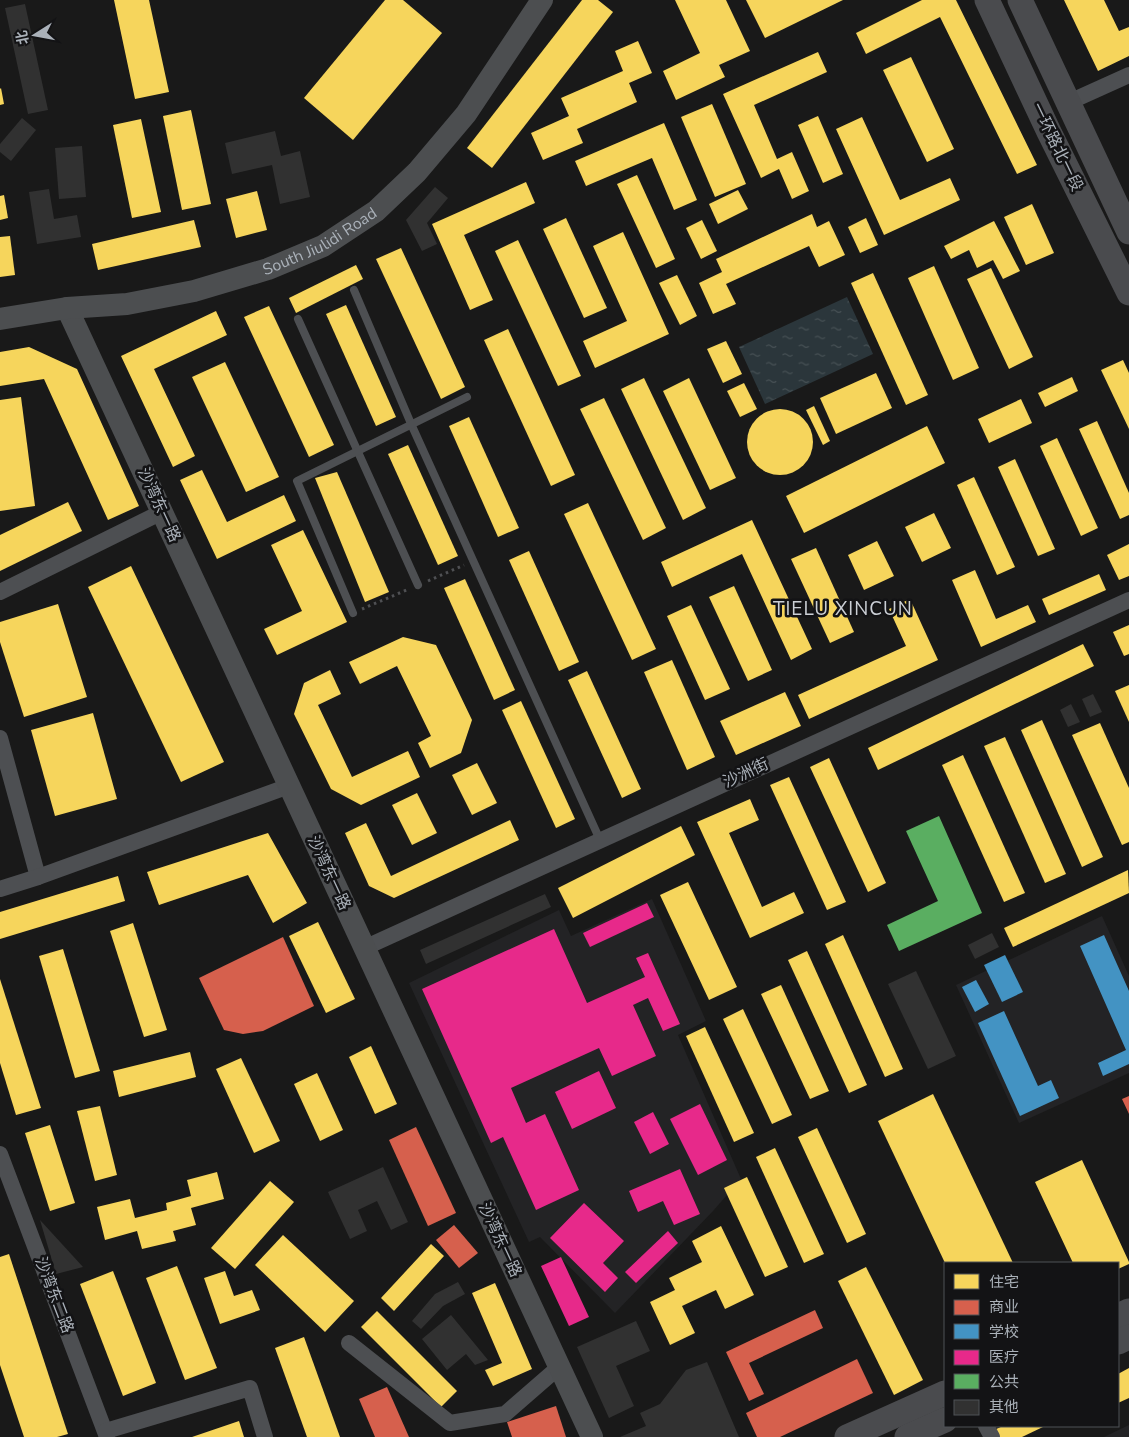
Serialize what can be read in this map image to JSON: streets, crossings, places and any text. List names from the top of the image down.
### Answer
{
  "streets": {
    "main road": ["一环路北一段"],
    "street": [
      "South Jiulidi Road",
      "沙湾东一路",
      "沙洲街",
      "沙湾东二路"
    ]
  },
  "crossings": [
    ["South Jiulidi Road", "沙湾东一路"],
    ["沙湾东一路", "沙洲街"]
  ],
  "districts": ["TIELU XINCUN"],
  "legend": [
    "住宅",
    "商业",
    "学校",
    "医疗",
    "公共",
    "其他"
  ],
  "north": "left"
}
